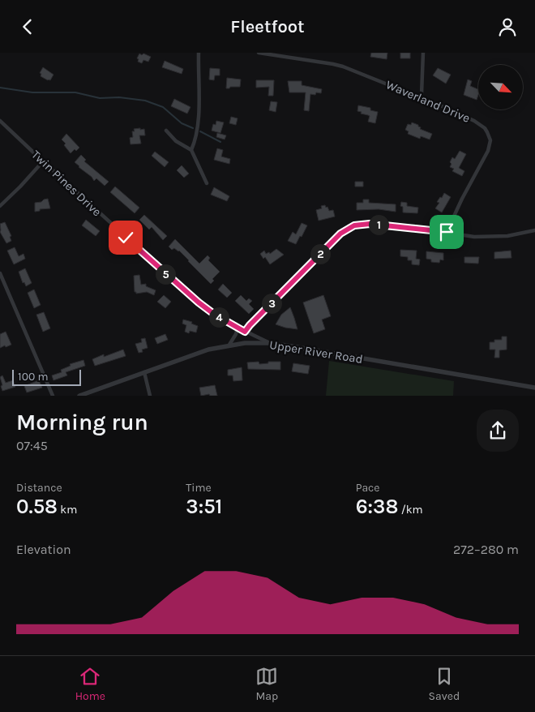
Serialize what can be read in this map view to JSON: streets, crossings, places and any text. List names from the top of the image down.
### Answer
{
  "streets": {
    "street": ["Waverland Drive", "Twin Pines Drive", "Upper River Road"]
  },
  "crossings": [
    ["Twin Pines Drive", "Upper River Road"]
  ],
  "scale_bar": "100 m",
  "north": "bottom right",
  "page": {
    "header": "Fleetfoot",
    "pins": [
      "1",
      "2",
      "5",
      "3",
      "4"
    ],
    "scale": "100 m",
    "heading": ["Morning run", "07:45"],
    "stats": [
      ["Distance", "0.58 km"],
      ["Time", "3:51"],
      ["Pace", "6:38 /km"]
    ],
    "chart": ["Elevation", "272–280 m"],
    "tabs": ["Home", "Map", "Saved"]
  }
}
